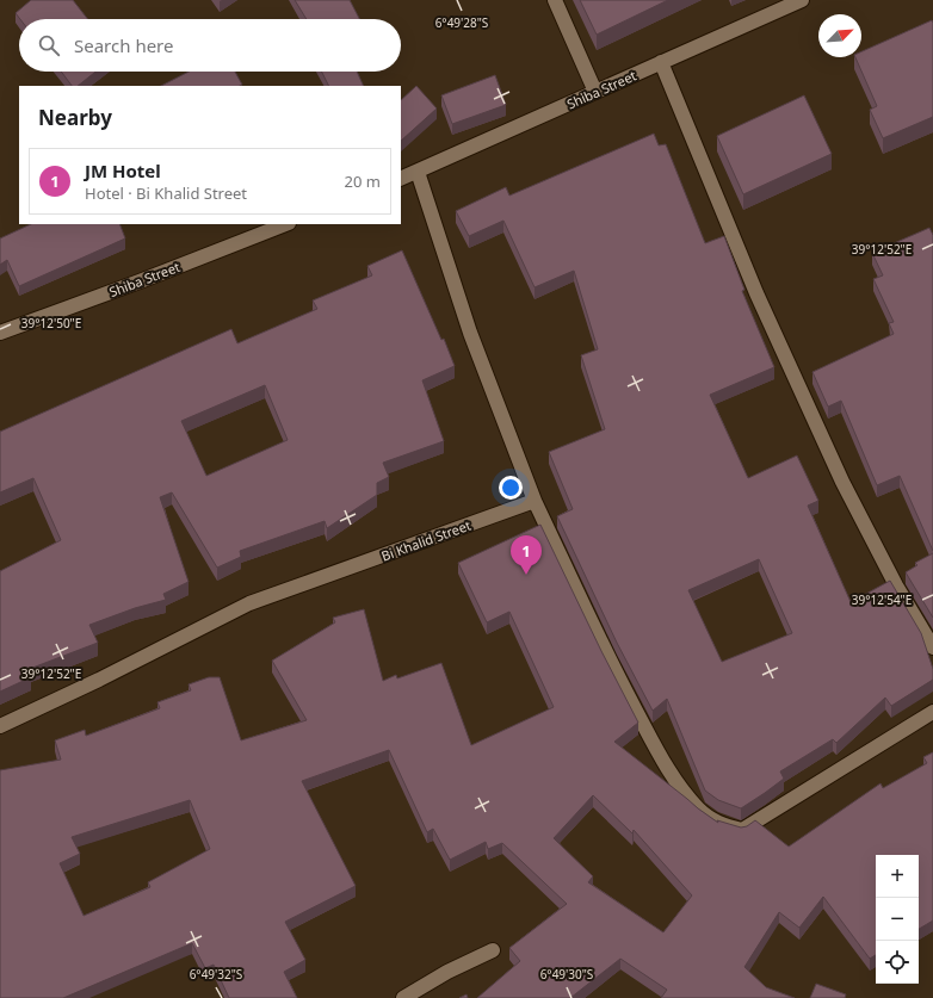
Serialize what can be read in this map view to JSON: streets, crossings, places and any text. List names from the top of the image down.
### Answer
{
  "streets": {
    "street": ["Shiba Street", "Bi Khalid Street"]
  },
  "north": "top right",
  "page": {
    "search": "Search here",
    "heading": "Nearby",
    "list": [
      {
        "mark": "1",
        "name": "JM Hotel",
        "note": "Hotel · Bi Khalid Street",
        "value": "20 m"
      }
    ],
    "pins": "1",
    "map_buttons": ["+", "−"]
  },
  "coordinates": [
    "6°49'28\"S",
    "39°12'52\"E",
    "39°12'50\"E",
    "39°12'54\"E",
    "6°49'32\"S",
    "6°49'30\"S"
  ]
}
